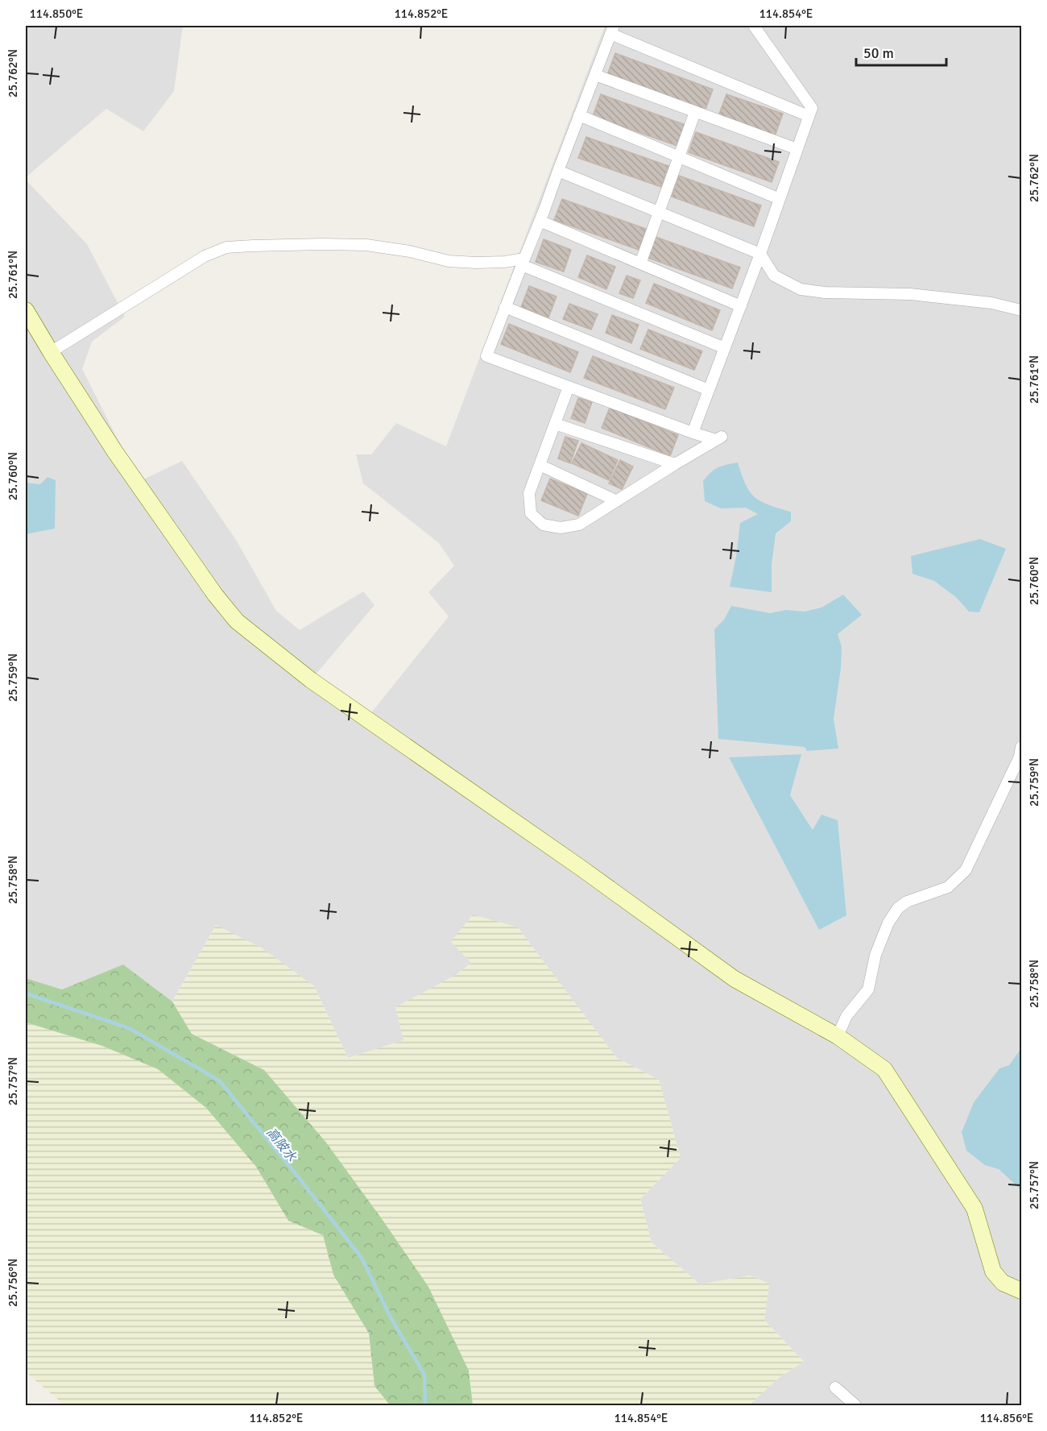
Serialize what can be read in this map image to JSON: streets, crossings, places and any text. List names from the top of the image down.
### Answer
{
  "water": ["高陂水"],
  "scale_bar": "50 m",
  "coordinates": [
    "114.850°E",
    "114.852°E",
    "114.854°E",
    "25.762°N",
    "25.761°N",
    "25.760°N",
    "25.759°N",
    "25.758°N",
    "25.757°N",
    "25.756°N",
    "114.856°E"
  ]
}
